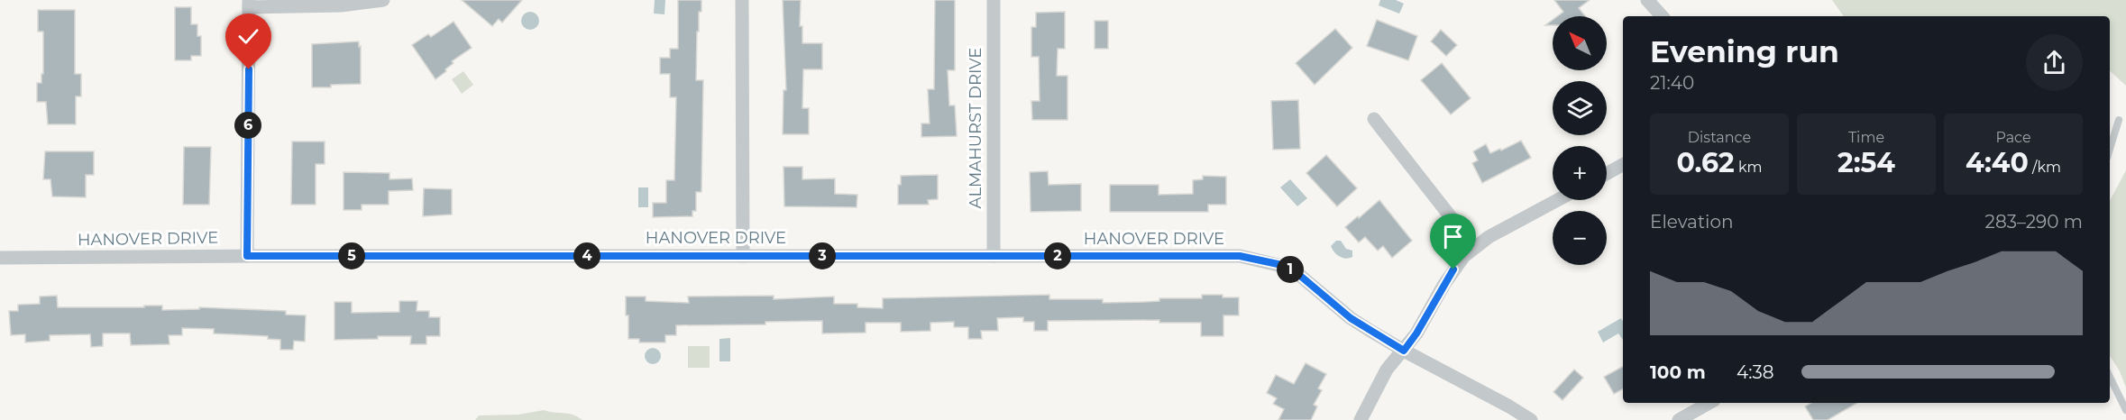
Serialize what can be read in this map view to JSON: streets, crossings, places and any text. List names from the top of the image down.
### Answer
{
  "streets": {
    "street": ["ALMAHURST DRIVE", "HANOVER DRIVE"]
  },
  "crossings": [
    ["ALMAHURST DRIVE", "HANOVER DRIVE"]
  ],
  "north": "top left",
  "page": {
    "map_buttons": ["+", "−"],
    "heading": ["Evening run", "21:40"],
    "stats": [
      ["Distance", "0.62 km"],
      ["Time", "2:54"],
      ["Pace", "4:40 /km"]
    ],
    "pins": [
      "6",
      "2",
      "3",
      "4",
      "5",
      "1"
    ],
    "chart": ["Elevation", "283–290 m"],
    "list": [
      {
        "name": "100 m",
        "note": "4:38"
      }
    ]
  }
}
